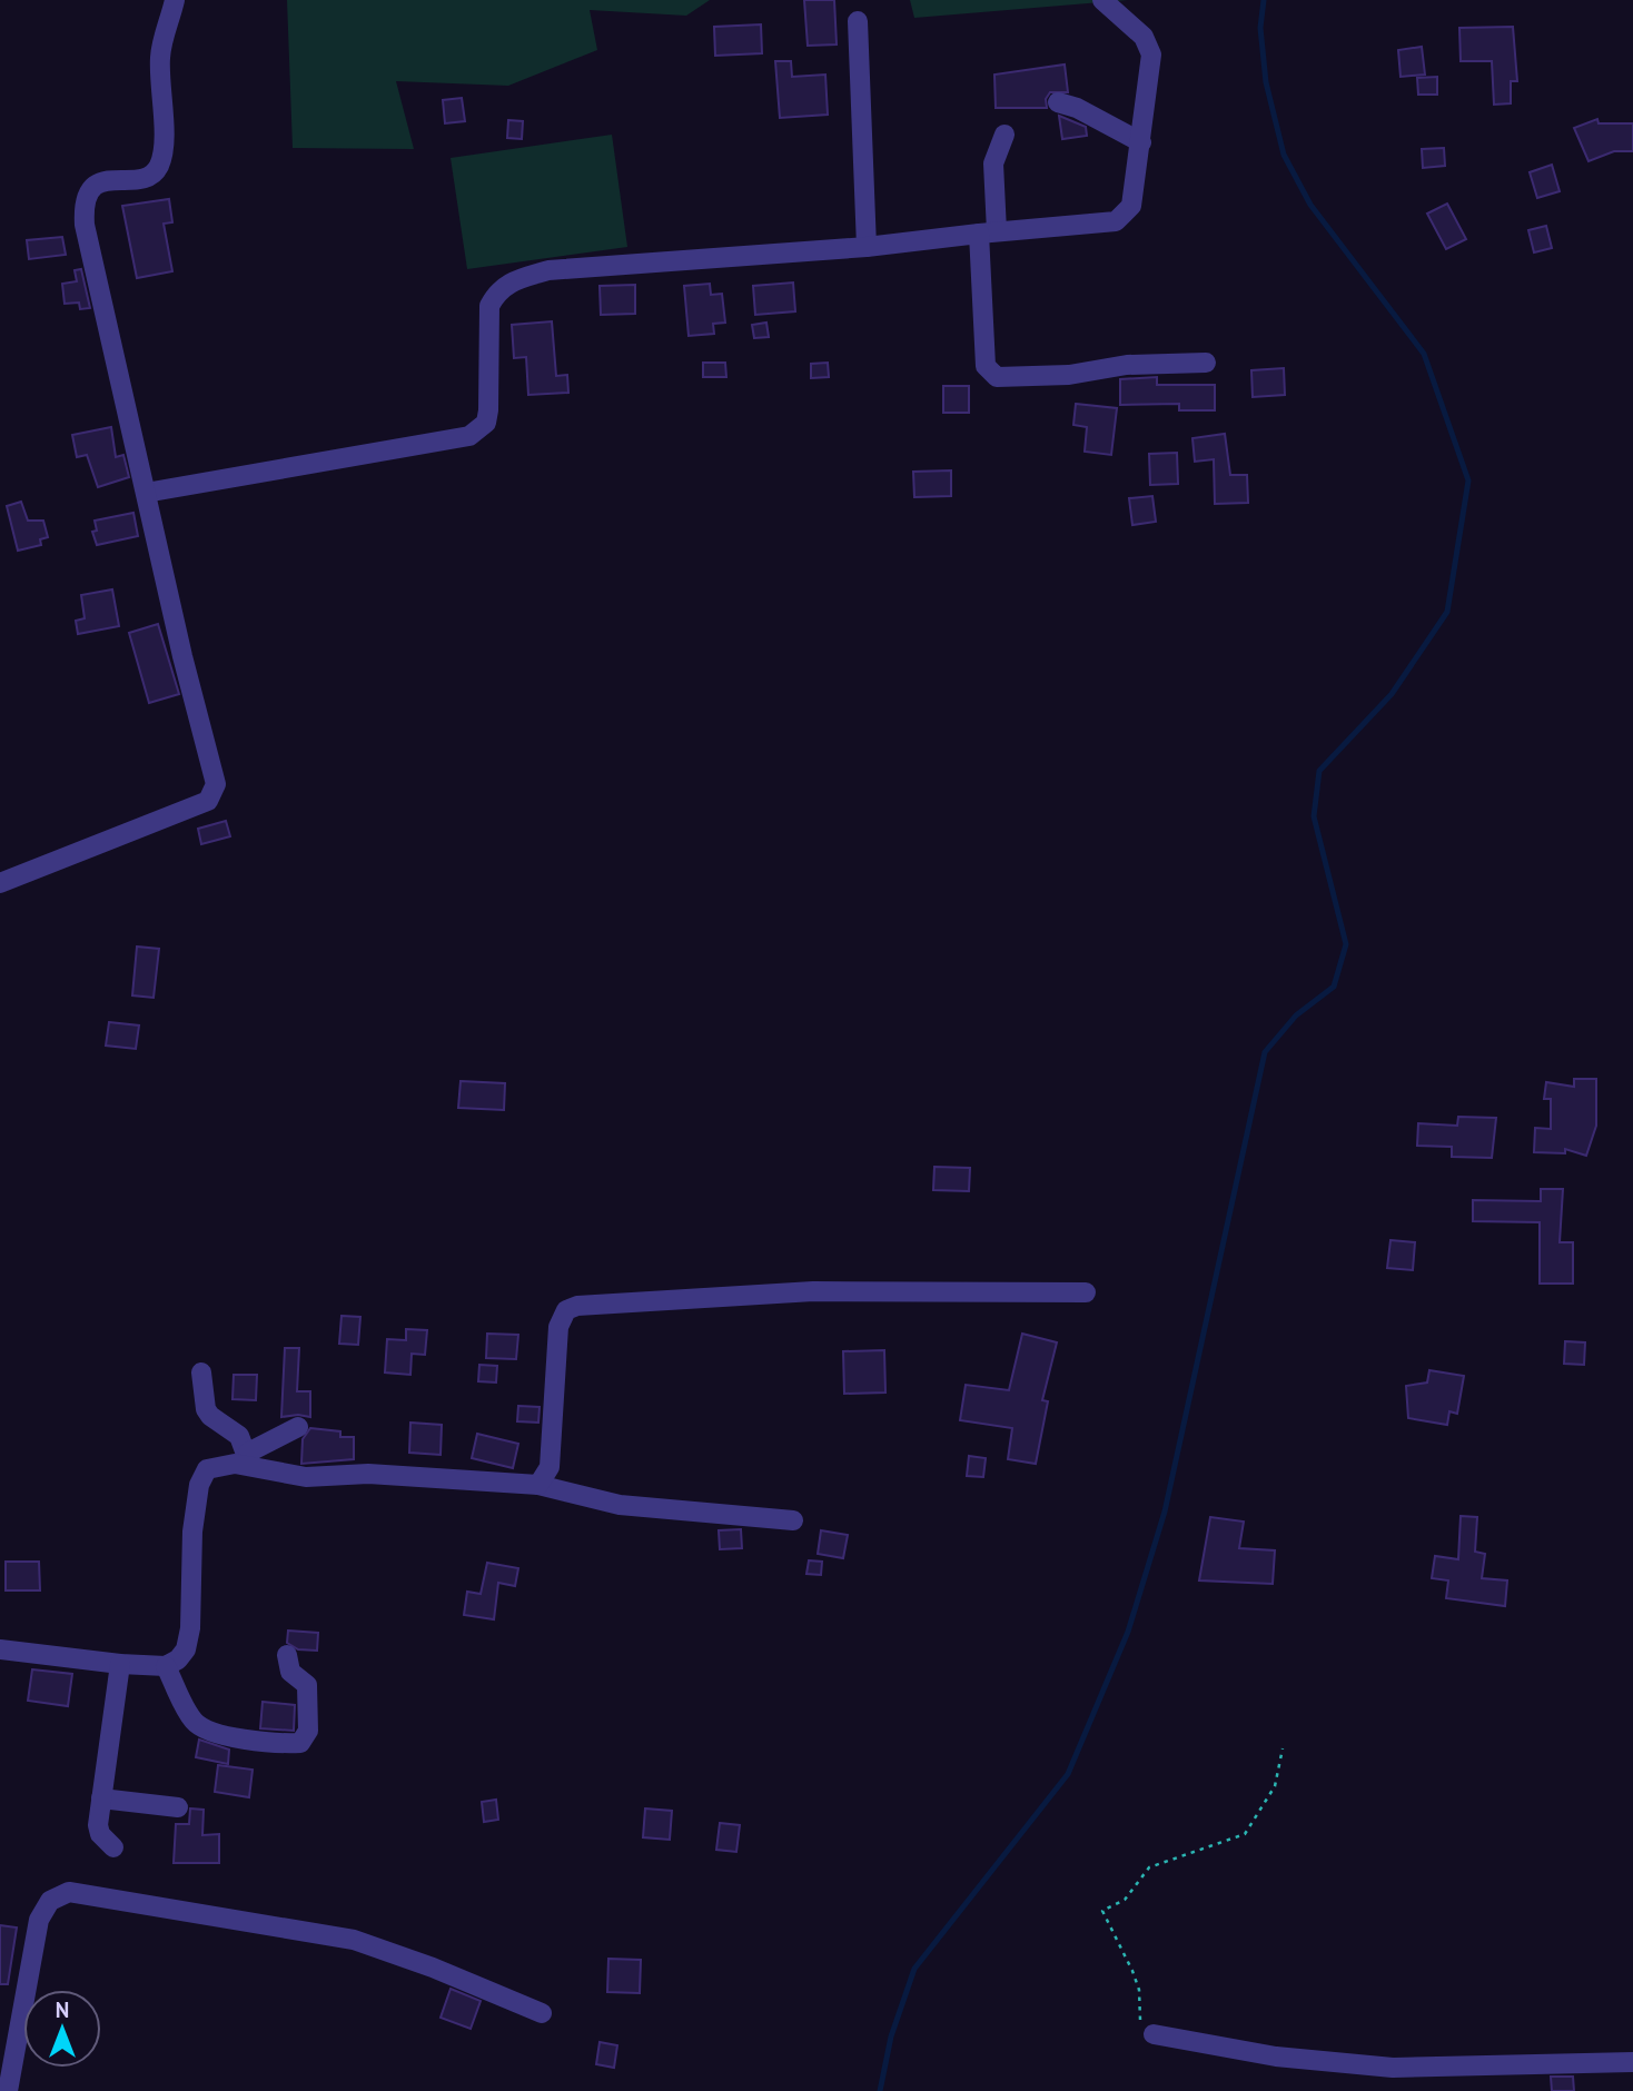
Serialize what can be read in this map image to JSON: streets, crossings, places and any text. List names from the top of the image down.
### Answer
{
  "north": "top"
}
